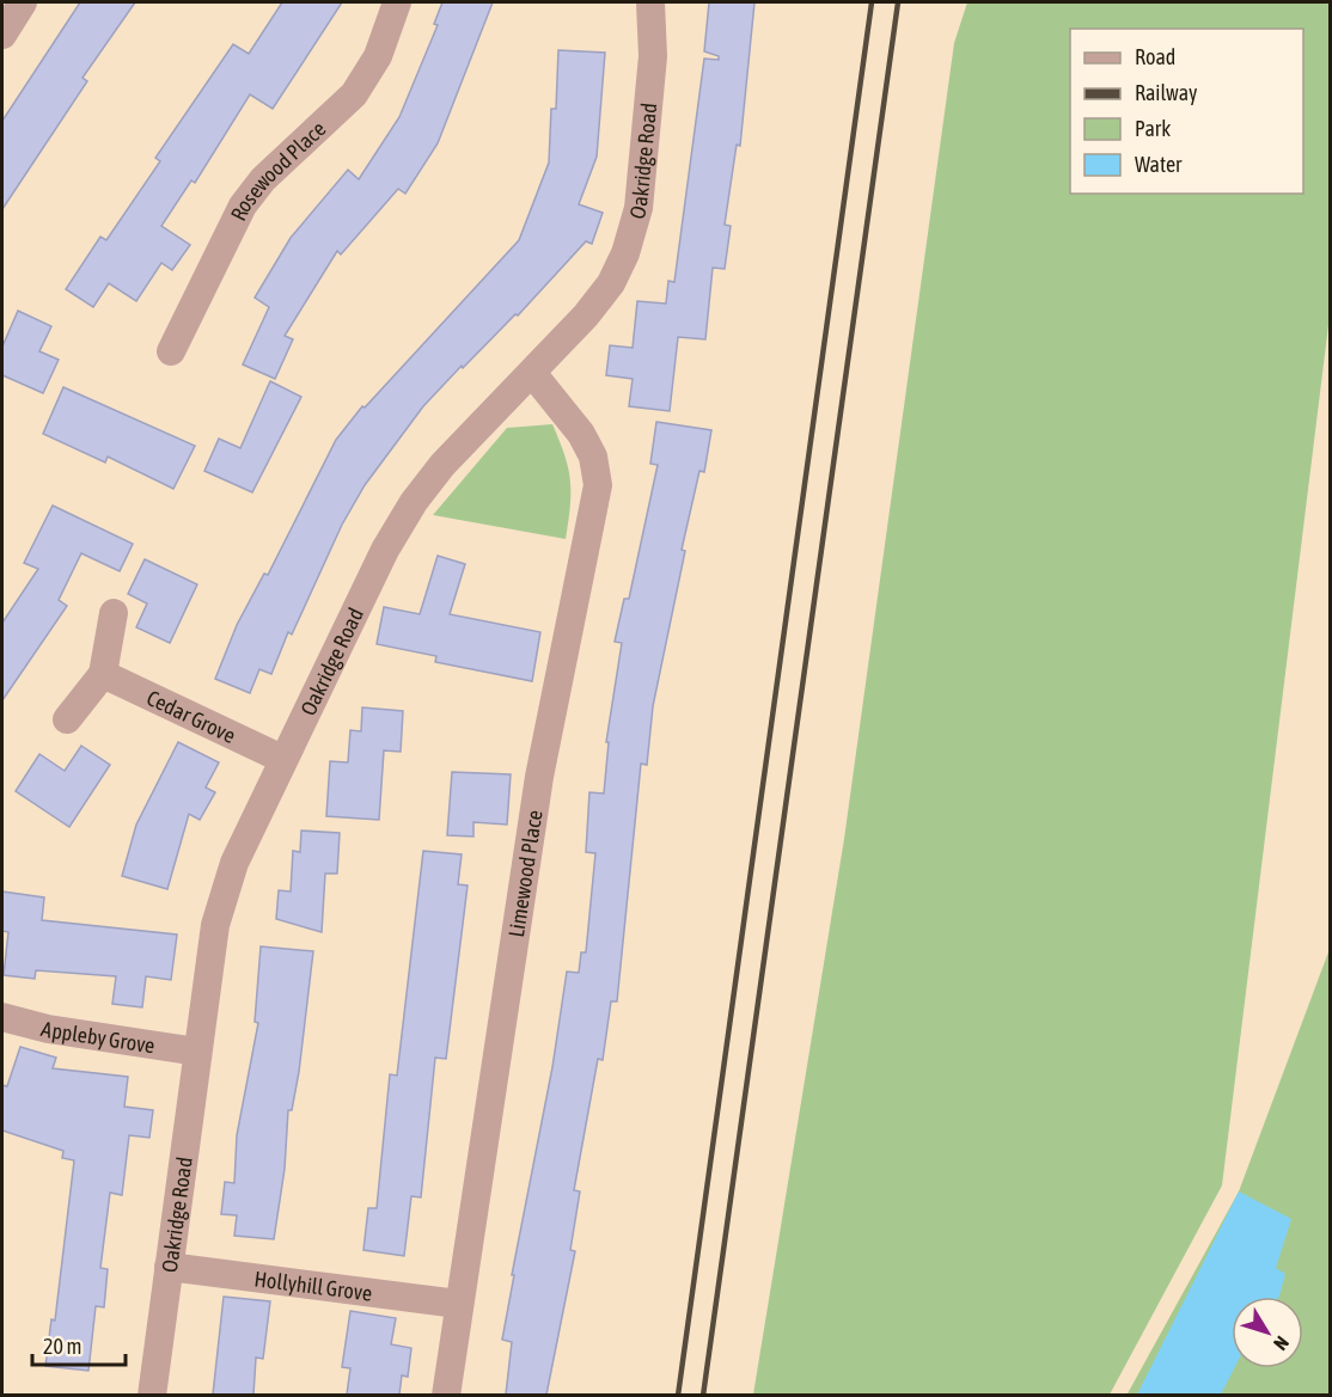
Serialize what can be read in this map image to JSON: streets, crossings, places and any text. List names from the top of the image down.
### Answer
{
  "streets": {
    "street": [
      "Oakridge Road",
      "Rosewood Place",
      "Cedar Grove",
      "Limewood Place",
      "Appleby Grove",
      "Hollyhill Grove"
    ]
  },
  "crossings": [
    ["Oakridge Road", "Cedar Grove"],
    ["Oakridge Road", "Limewood Place"],
    ["Oakridge Road", "Appleby Grove"],
    ["Oakridge Road", "Hollyhill Grove"],
    ["Limewood Place", "Hollyhill Grove"]
  ],
  "legend": [
    "Road",
    "Railway",
    "Park",
    "Water"
  ],
  "scale_bar": "20 m",
  "north": "bottom right"
}
